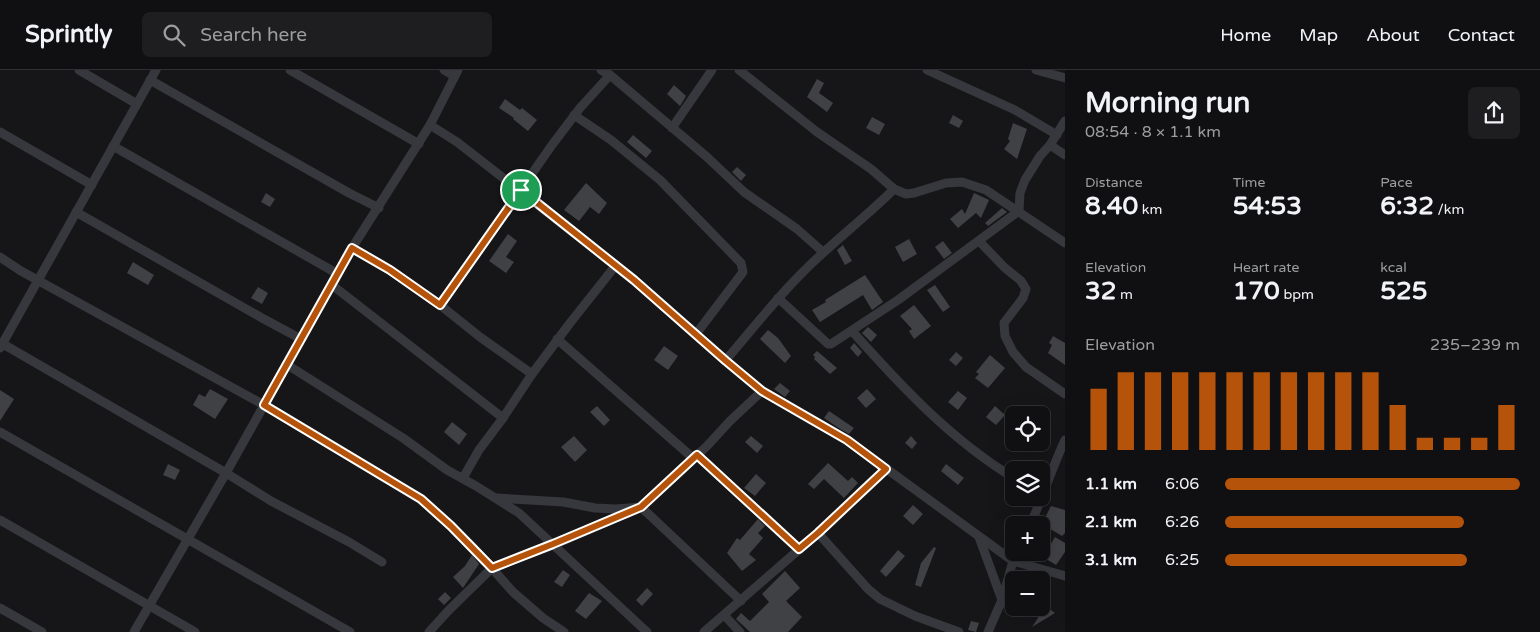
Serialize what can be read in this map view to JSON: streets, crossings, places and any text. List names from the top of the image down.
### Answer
{
  "page": {
    "header": "Sprintly",
    "search": "Search here",
    "nav": [
      "Home",
      "Map",
      "About",
      "Contact"
    ],
    "heading": ["Morning run", "08:54 · 8 × 1.1 km"],
    "stats": [
      ["Distance", "8.40 km"],
      ["Time", "54:53"],
      ["Pace", "6:32 /km"],
      ["Elevation", "32 m"],
      ["Heart rate", "170 bpm"],
      ["kcal", "525"]
    ],
    "chart": ["Elevation", "235–239 m"],
    "map_buttons": ["+", "−"],
    "list": [
      {
        "name": "1.1 km",
        "note": "6:06"
      },
      {
        "name": "2.1 km",
        "note": "6:26"
      },
      {
        "name": "3.1 km",
        "note": "6:25"
      }
    ]
  }
}
